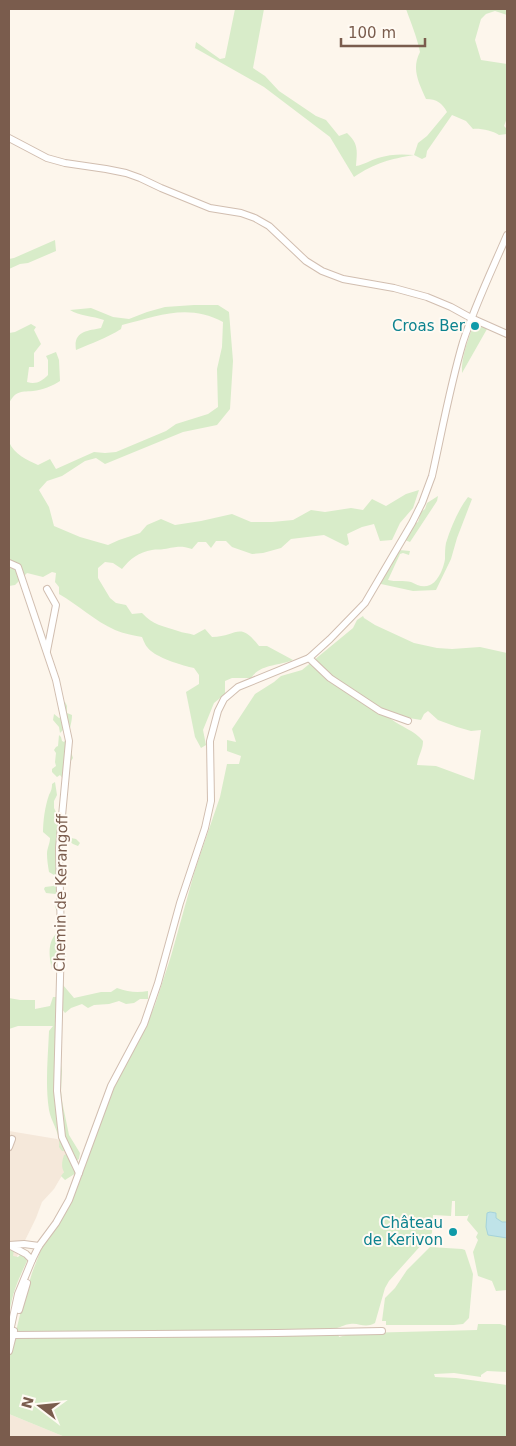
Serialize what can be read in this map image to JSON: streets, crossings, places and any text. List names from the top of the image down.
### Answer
{
  "streets": {
    "street": ["Chemin de Kerangoff"]
  },
  "places": ["Croas Ber", "Château de Kerivon"],
  "scale_bar": "100 m",
  "north": "left"
}
